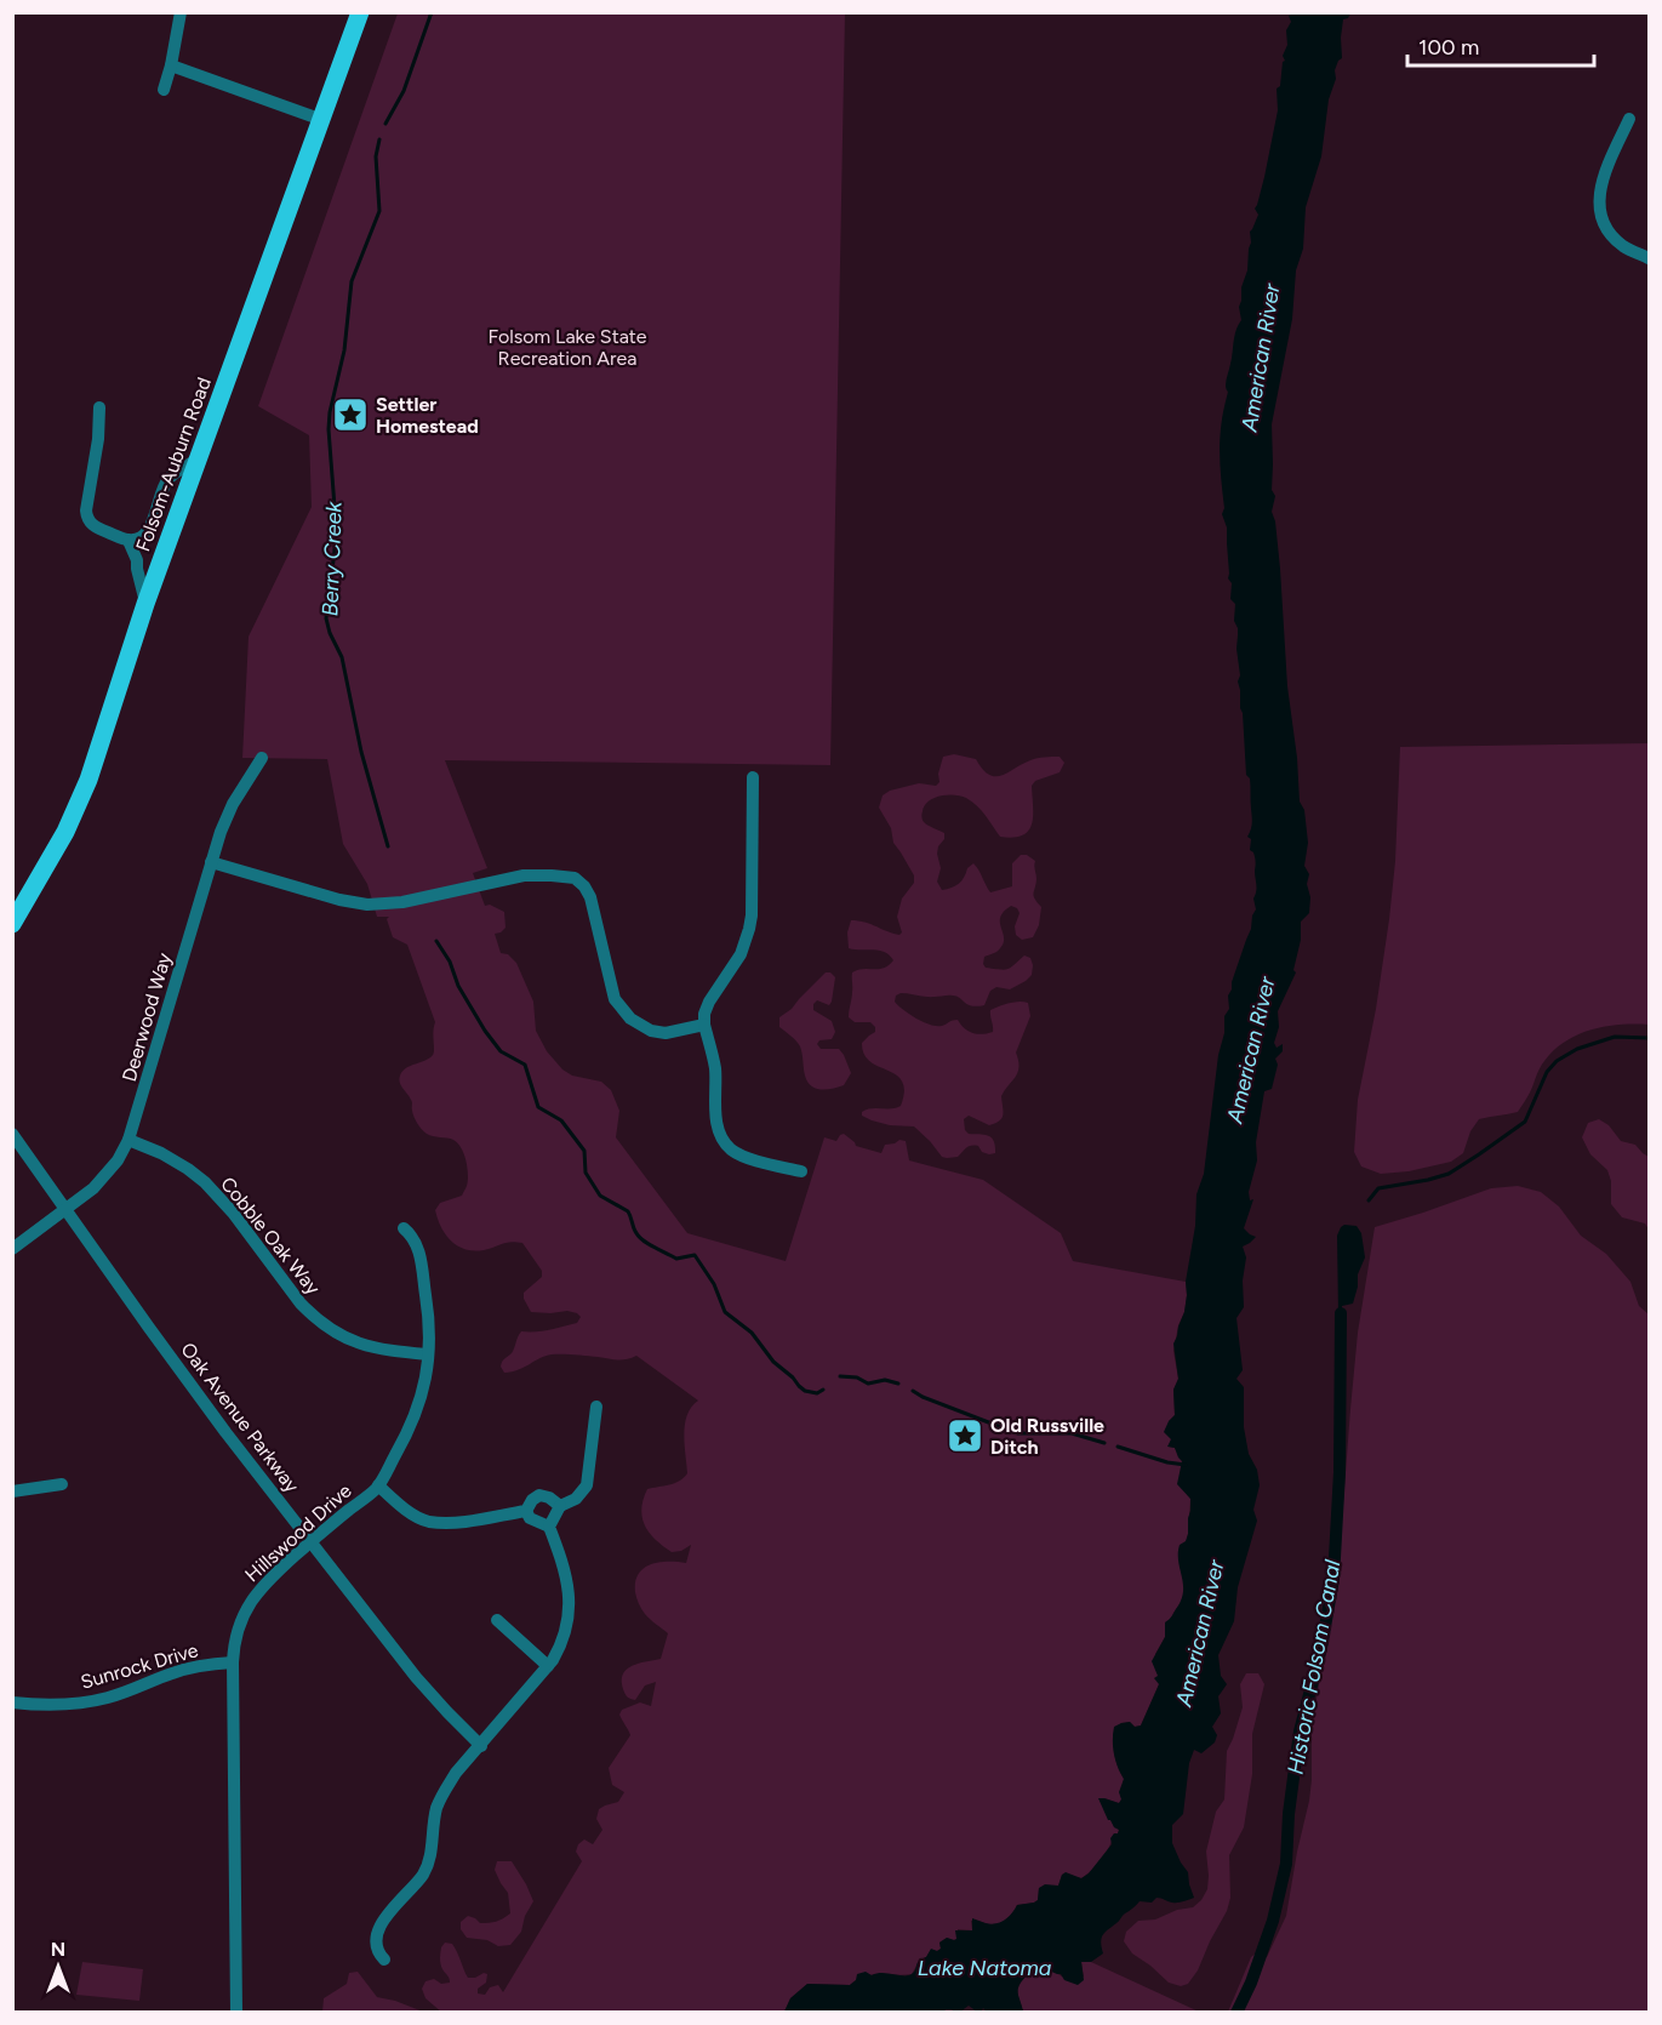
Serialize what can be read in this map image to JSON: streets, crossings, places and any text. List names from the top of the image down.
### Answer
{
  "streets": {
    "main road": ["Folsom-Auburn Road"],
    "street": [
      "Deerwood Way",
      "Cobble Oak Way",
      "Oak Avenue Parkway",
      "Hillswood Drive",
      "Sunrock Drive"
    ]
  },
  "crossings": [
    ["Deerwood Way", "Cobble Oak Way"],
    ["Deerwood Way", "Oak Avenue Parkway"],
    ["Cobble Oak Way", "Hillswood Drive"],
    ["Oak Avenue Parkway", "Hillswood Drive"],
    ["Hillswood Drive", "Sunrock Drive"]
  ],
  "water": [
    "American River",
    "Berry Creek",
    "Historic Folsom Canal",
    "Lake Natoma"
  ],
  "parks": ["Folsom Lake State Recreation Area"],
  "places": {
    "place": ["Settler Homestead", "Old Russville Ditch"]
  },
  "scale_bar": "100 m",
  "north": "top"
}
